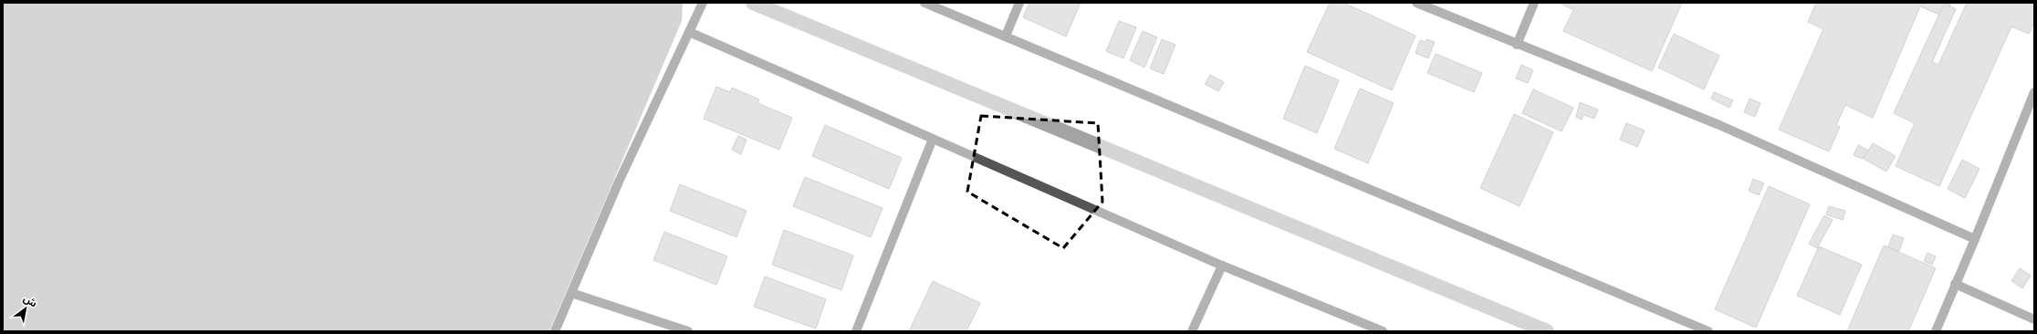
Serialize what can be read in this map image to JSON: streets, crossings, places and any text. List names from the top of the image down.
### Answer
{
  "north": "top right"
}
